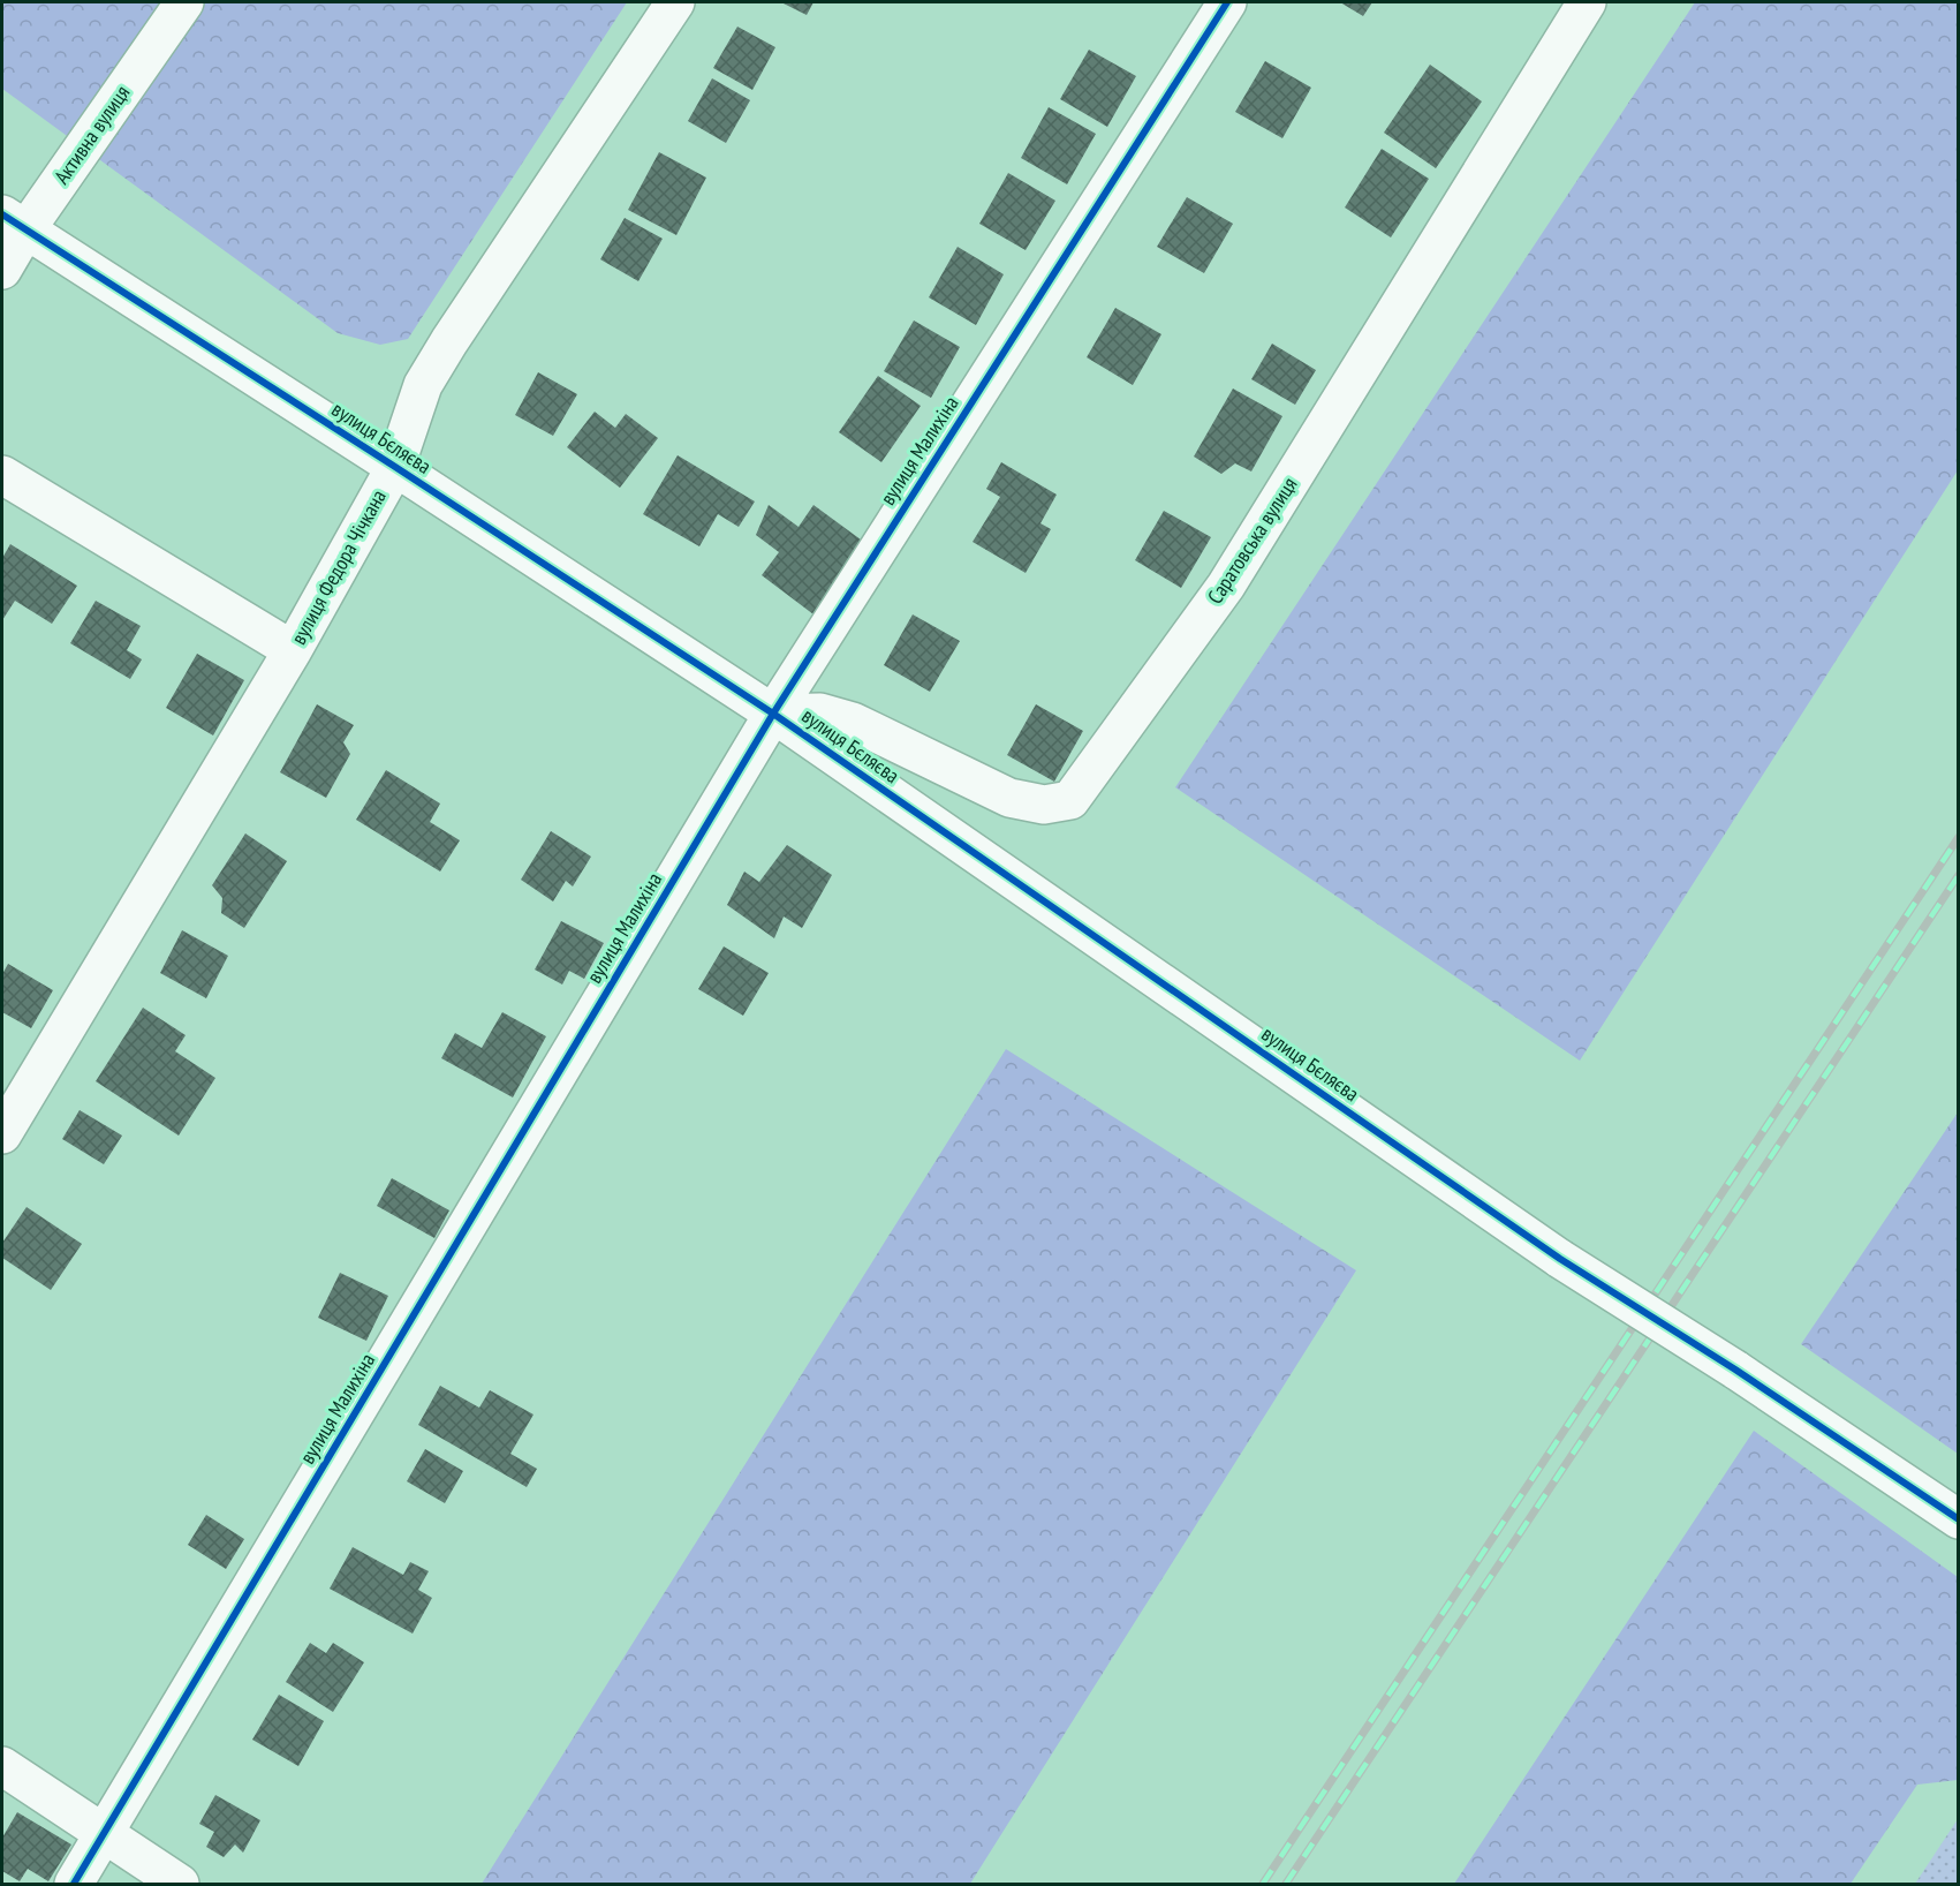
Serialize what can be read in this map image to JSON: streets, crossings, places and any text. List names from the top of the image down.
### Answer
{
  "streets": {
    "street": [
      "Активна вулиця",
      "вулиця Бєляєва",
      "вулиця Малихіна",
      "Саратовська вулиця",
      "вулиця Федора Чічкана"
    ]
  },
  "crossings": [
    ["Активна вулиця", "вулиця Бєляєва"],
    ["вулиця Бєляєва", "вулиця Малихіна"],
    ["вулиця Бєляєва", "Саратовська вулиця"],
    ["вулиця Бєляєва", "вулиця Федора Чічкана"],
    ["вулиця Малихіна", "Саратовська вулиця"]
  ]
}
